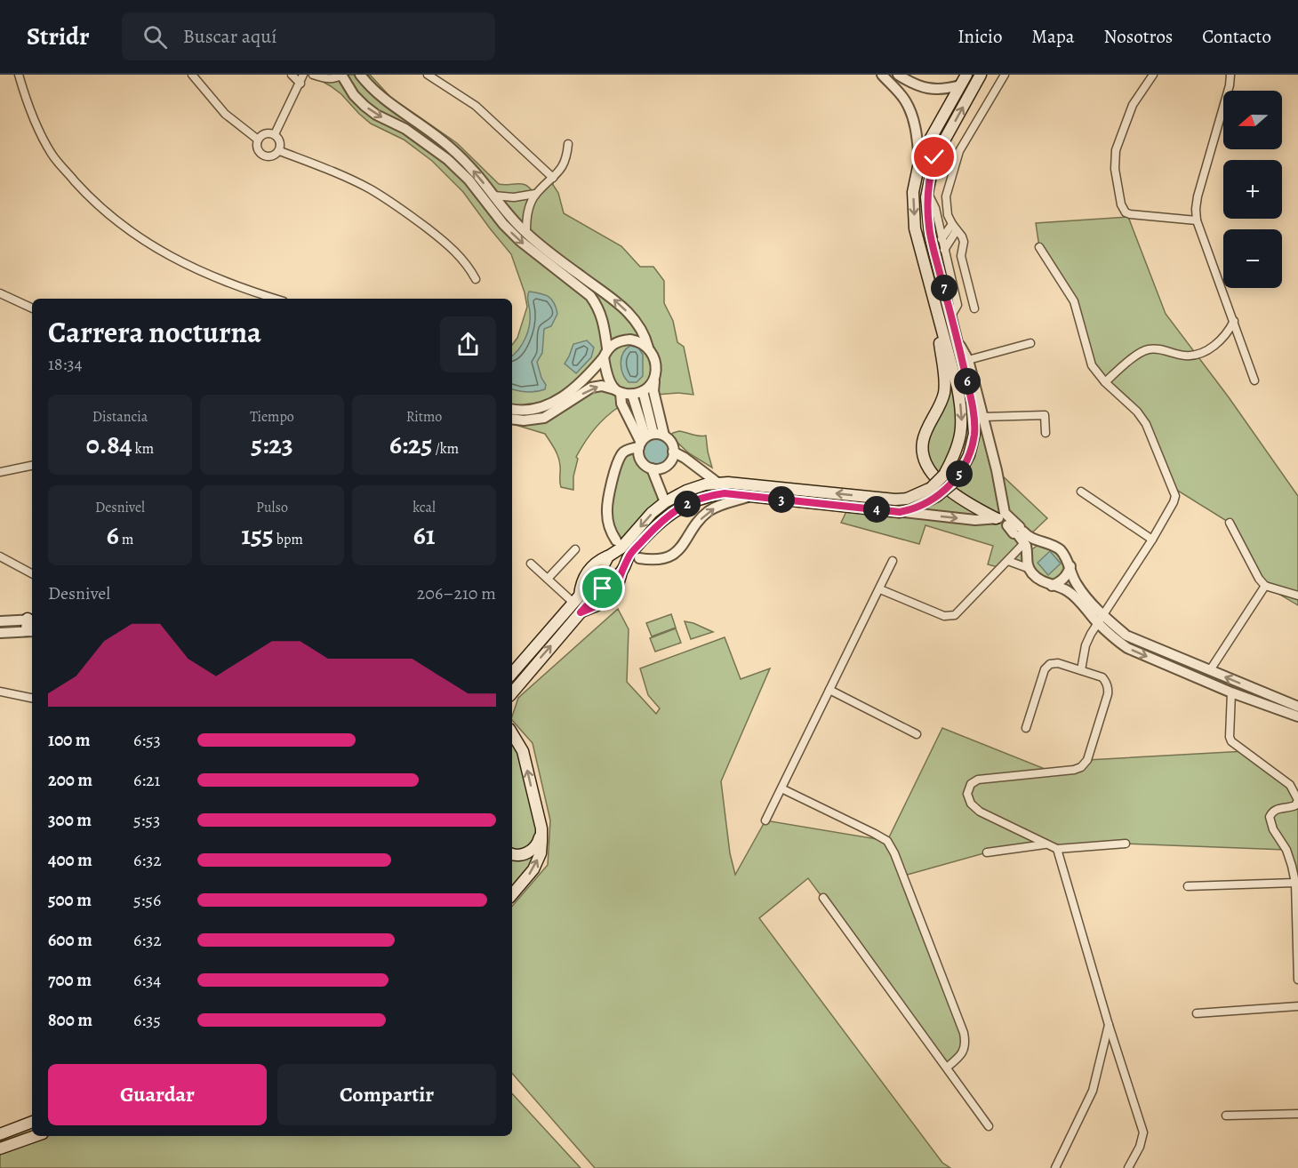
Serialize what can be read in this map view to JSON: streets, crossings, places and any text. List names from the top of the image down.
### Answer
{
  "north": "left",
  "page": {
    "header": "Stridr",
    "search": "Buscar aquí",
    "nav": [
      "Inicio",
      "Mapa",
      "Nosotros",
      "Contacto"
    ],
    "map_buttons": ["+", "−"],
    "pins": [
      "7",
      "6",
      "5",
      "3",
      "2",
      "4"
    ],
    "heading": ["Carrera nocturna", "18:34"],
    "stats": [
      ["Distancia", "0.84 km"],
      ["Tiempo", "5:23"],
      ["Ritmo", "6:25 /km"],
      ["Desnivel", "6 m"],
      ["Pulso", "155 bpm"],
      ["kcal", "61"]
    ],
    "chart": ["Desnivel", "206–210 m"],
    "list": [
      {
        "name": "100 m",
        "note": "6:53"
      },
      {
        "name": "200 m",
        "note": "6:21"
      },
      {
        "name": "300 m",
        "note": "5:53"
      },
      {
        "name": "400 m",
        "note": "6:32"
      },
      {
        "name": "500 m",
        "note": "5:56"
      },
      {
        "name": "600 m",
        "note": "6:32"
      },
      {
        "name": "700 m",
        "note": "6:34"
      },
      {
        "name": "800 m",
        "note": "6:35"
      }
    ],
    "buttons": ["Guardar", "Compartir"]
  }
}
